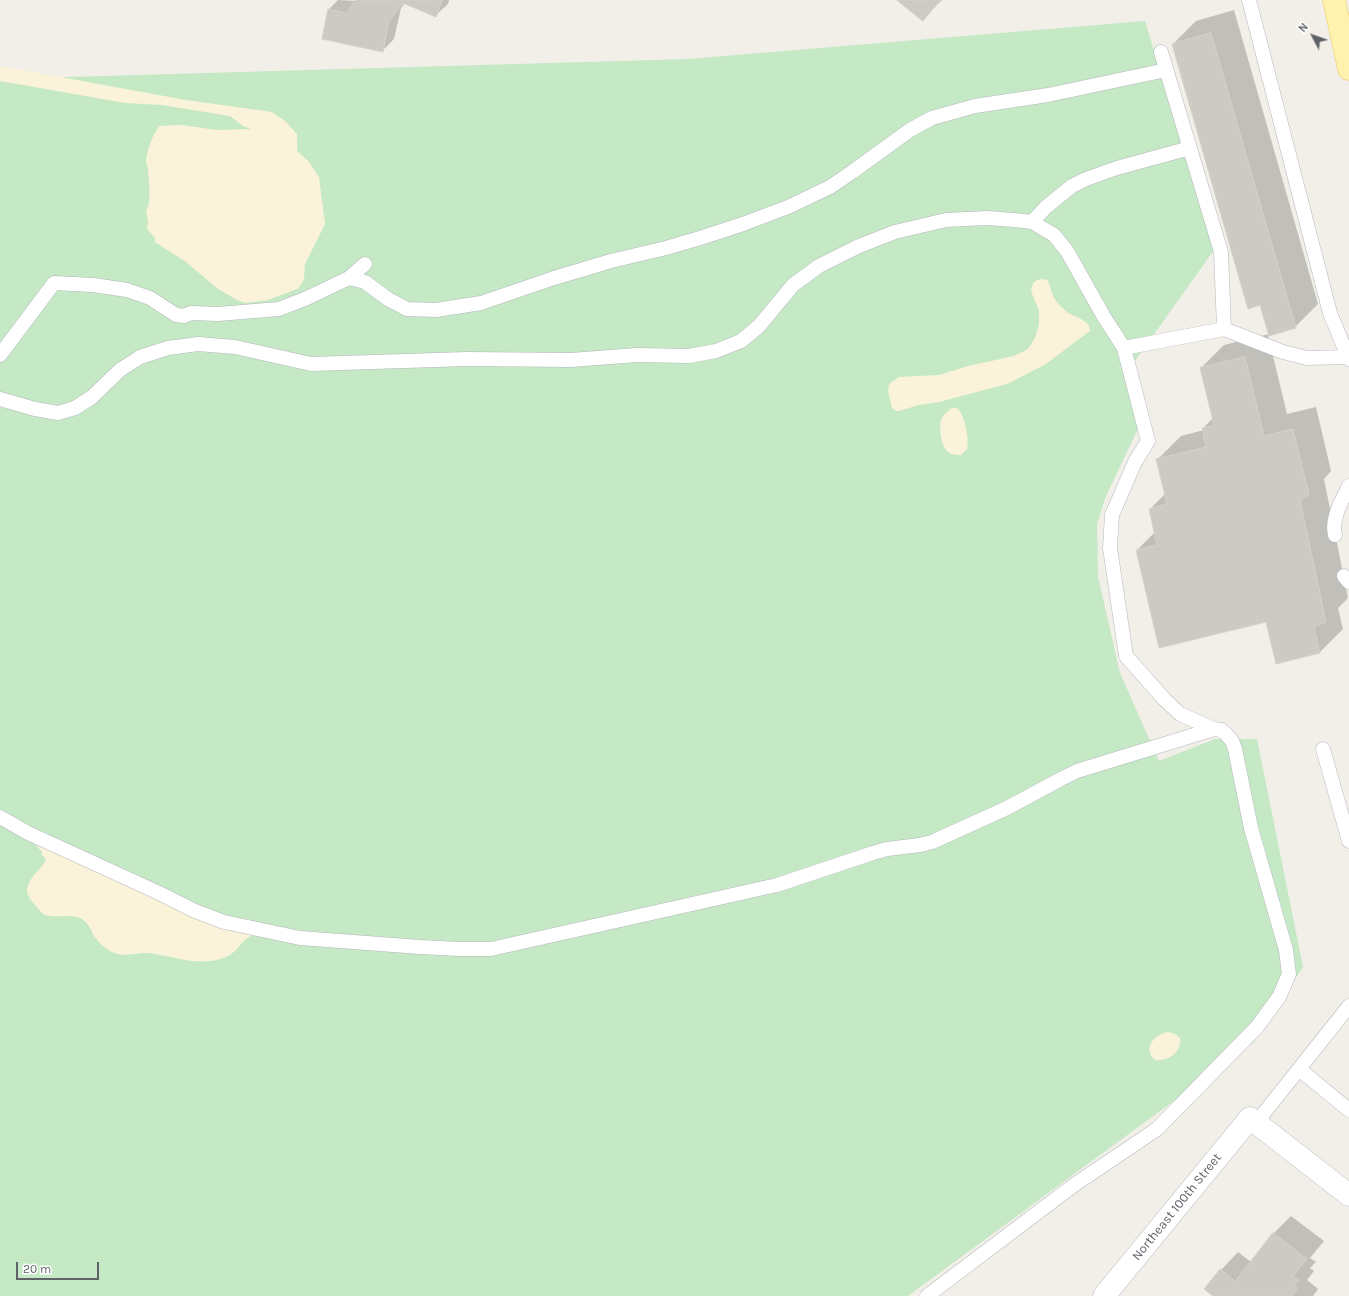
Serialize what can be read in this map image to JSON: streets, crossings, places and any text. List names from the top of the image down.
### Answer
{
  "streets": {
    "street": ["Northeast 100th Street"]
  },
  "scale_bar": "20 m",
  "north": "top left"
}
